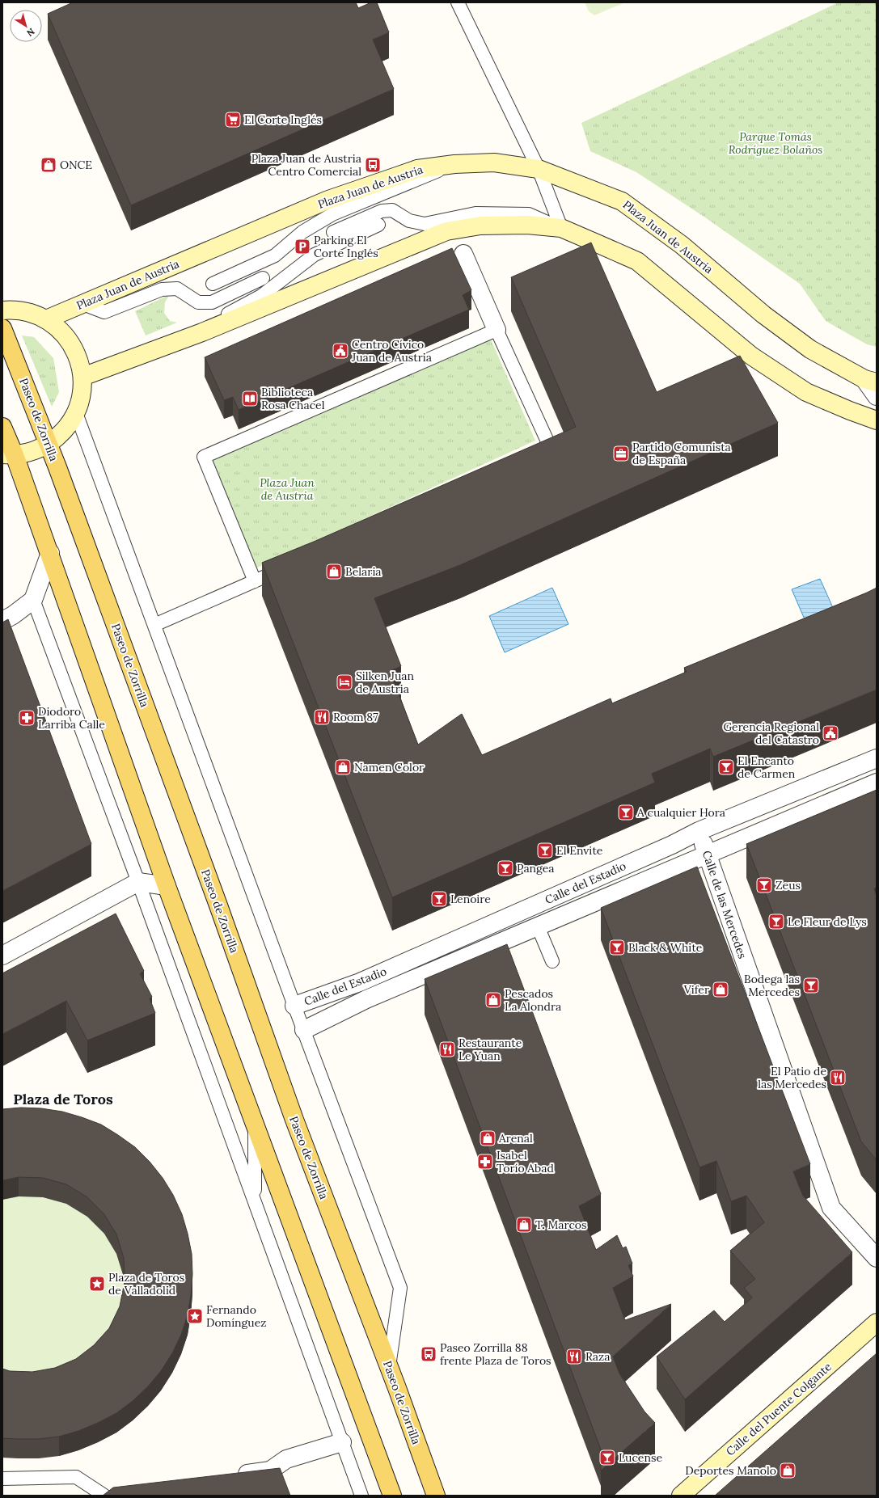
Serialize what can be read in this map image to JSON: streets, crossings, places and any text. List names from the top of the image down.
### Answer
{
  "streets": {
    "main road": ["Plaza Juan de Austria", "Paseo de Zorrilla", "Calle del Puente Colgante"],
    "street": ["Calle del Estadio", "Calle de las Mercedes"]
  },
  "crossings": [
    ["Calle del Estadio", "Calle de las Mercedes"]
  ],
  "districts": ["Plaza de Toros"],
  "parks": ["Parque Tomás Rodríguez Bolaños", "Plaza Juan de Austria"],
  "places": {
    "supermarket": ["El Corte Inglés"],
    "shop": [
      "ONCE",
      "Belaria",
      "Namen Color",
      "Vifer",
      "Pescados La Alondra",
      "Arenal",
      "T. Marcos",
      "Deportes Manolo"
    ],
    "bus stop": ["Plaza Juan de Austria Centro Comercial", "Paseo Zorrilla 88 frente Plaza de Toros"],
    "parking": ["Parking El Corte Inglés"],
    "public building": ["Centro Cívico Juan de Austria", "Gerencia Regional del Catastro"],
    "library": ["Biblioteca Rosa Chacel"],
    "office": ["Partido Comunista de España"],
    "hotel": ["Silken Juan de Austria"],
    "restaurant": [
      "Room 87",
      "Restaurante Le Yuan",
      "El Patio de las Mercedes",
      "Raza"
    ],
    "pharmacy": ["Diodoro Larriba Calle", "Isabel Torío Abad"],
    "bar": [
      "El Encanto de Carmen",
      "A cualquier Hora",
      "El Envite",
      "Pangea",
      "Zeus",
      "Lenoire",
      "Le Fleur de Lys",
      "Black & White",
      "Bodega las Mercedes",
      "Lucense"
    ],
    "place": ["Plaza de Toros de Valladolid", "Fernando Domínguez"]
  },
  "north": "bottom right"
}
